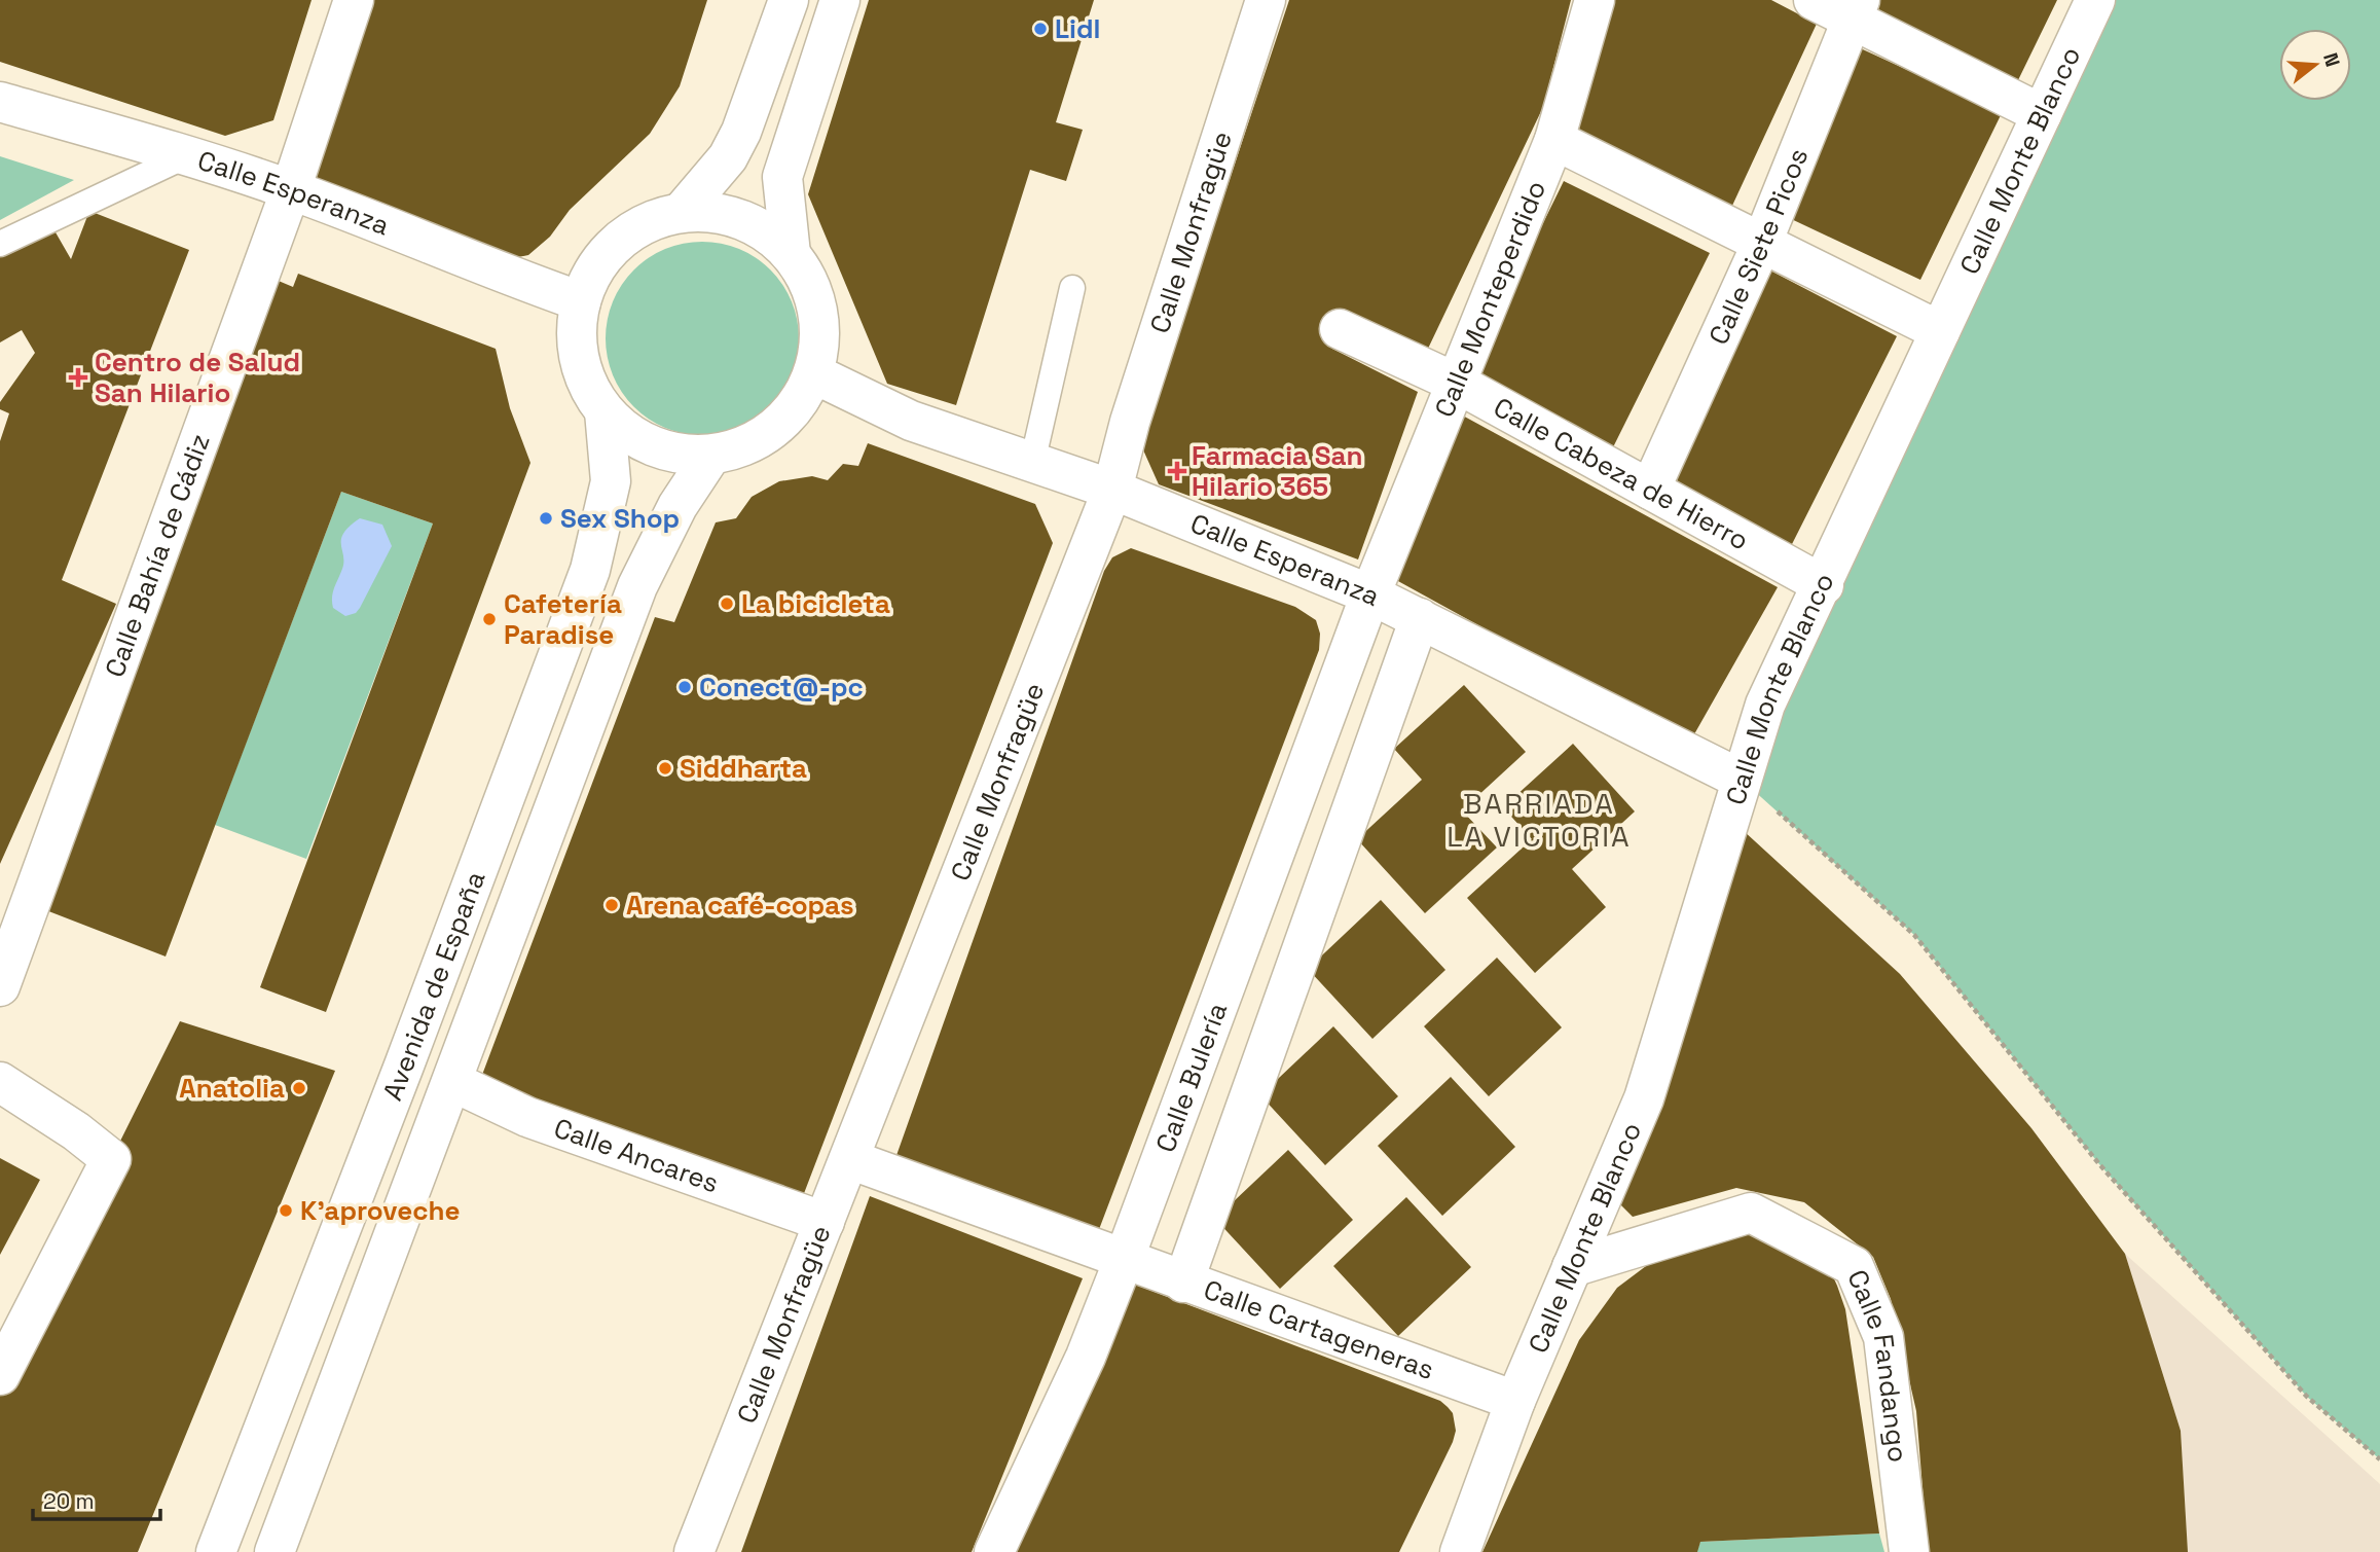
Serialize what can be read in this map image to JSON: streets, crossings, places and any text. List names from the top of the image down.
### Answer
{
  "streets": {
    "street": [
      "Calle Monte Blanco",
      "Calle Esperanza",
      "Calle Monfragüe",
      "Calle Siete Picos",
      "Calle Monteperdido",
      "Calle Cabeza de Hierro",
      "Calle Bahía de Cádiz",
      "Avenida de España",
      "Calle Bulería",
      "Calle Ancares",
      "Calle Cartageneras",
      "Calle Fandango"
    ]
  },
  "crossings": [
    ["Calle Monte Blanco", "Calle Esperanza"],
    ["Calle Monte Blanco", "Calle Cabeza de Hierro"],
    ["Calle Monte Blanco", "Calle Cartageneras"],
    ["Calle Monte Blanco", "Calle Fandango"],
    ["Calle Esperanza", "Calle Monfragüe"],
    ["Calle Esperanza", "Calle Monteperdido"],
    ["Calle Esperanza", "Calle Bahía de Cádiz"],
    ["Calle Esperanza", "Avenida de España"],
    ["Calle Esperanza", "Calle Bulería"],
    ["Calle Monfragüe", "Calle Ancares"],
    ["Calle Siete Picos", "Calle Cabeza de Hierro"],
    ["Calle Monteperdido", "Calle Cabeza de Hierro"],
    ["Calle Monteperdido", "Calle Bulería"],
    ["Avenida de España", "Calle Ancares"],
    ["Calle Bulería", "Calle Cartageneras"]
  ],
  "districts": ["BARRIADA LA VICTORIA"],
  "places": {
    "other": [
      "Lidl",
      "Sex Shop",
      "La bicicleta",
      "Cafetería Paradise",
      "Conect@-pc",
      "Siddharta",
      "Arena café-copas",
      "Anatolia",
      "K'aproveche"
    ],
    "health": ["Centro de Salud San Hilario", "Farmacia San Hilario 365"]
  },
  "scale_bar": "20 m",
  "north": "right"
}
